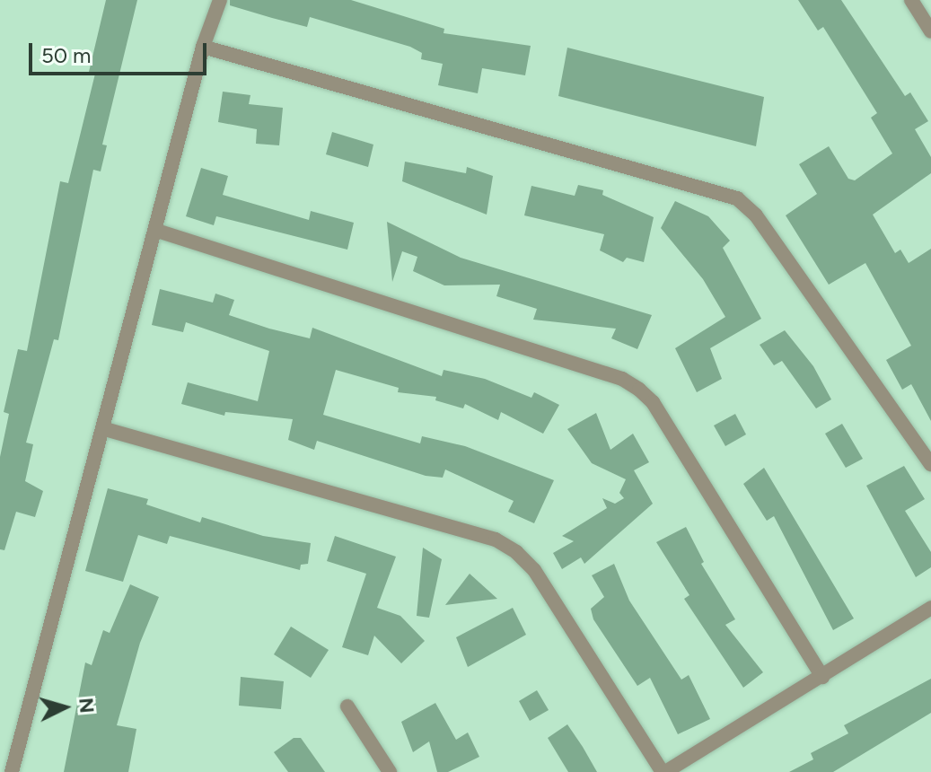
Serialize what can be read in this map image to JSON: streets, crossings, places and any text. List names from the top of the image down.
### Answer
{
  "scale_bar": "50 m",
  "north": "right"
}
